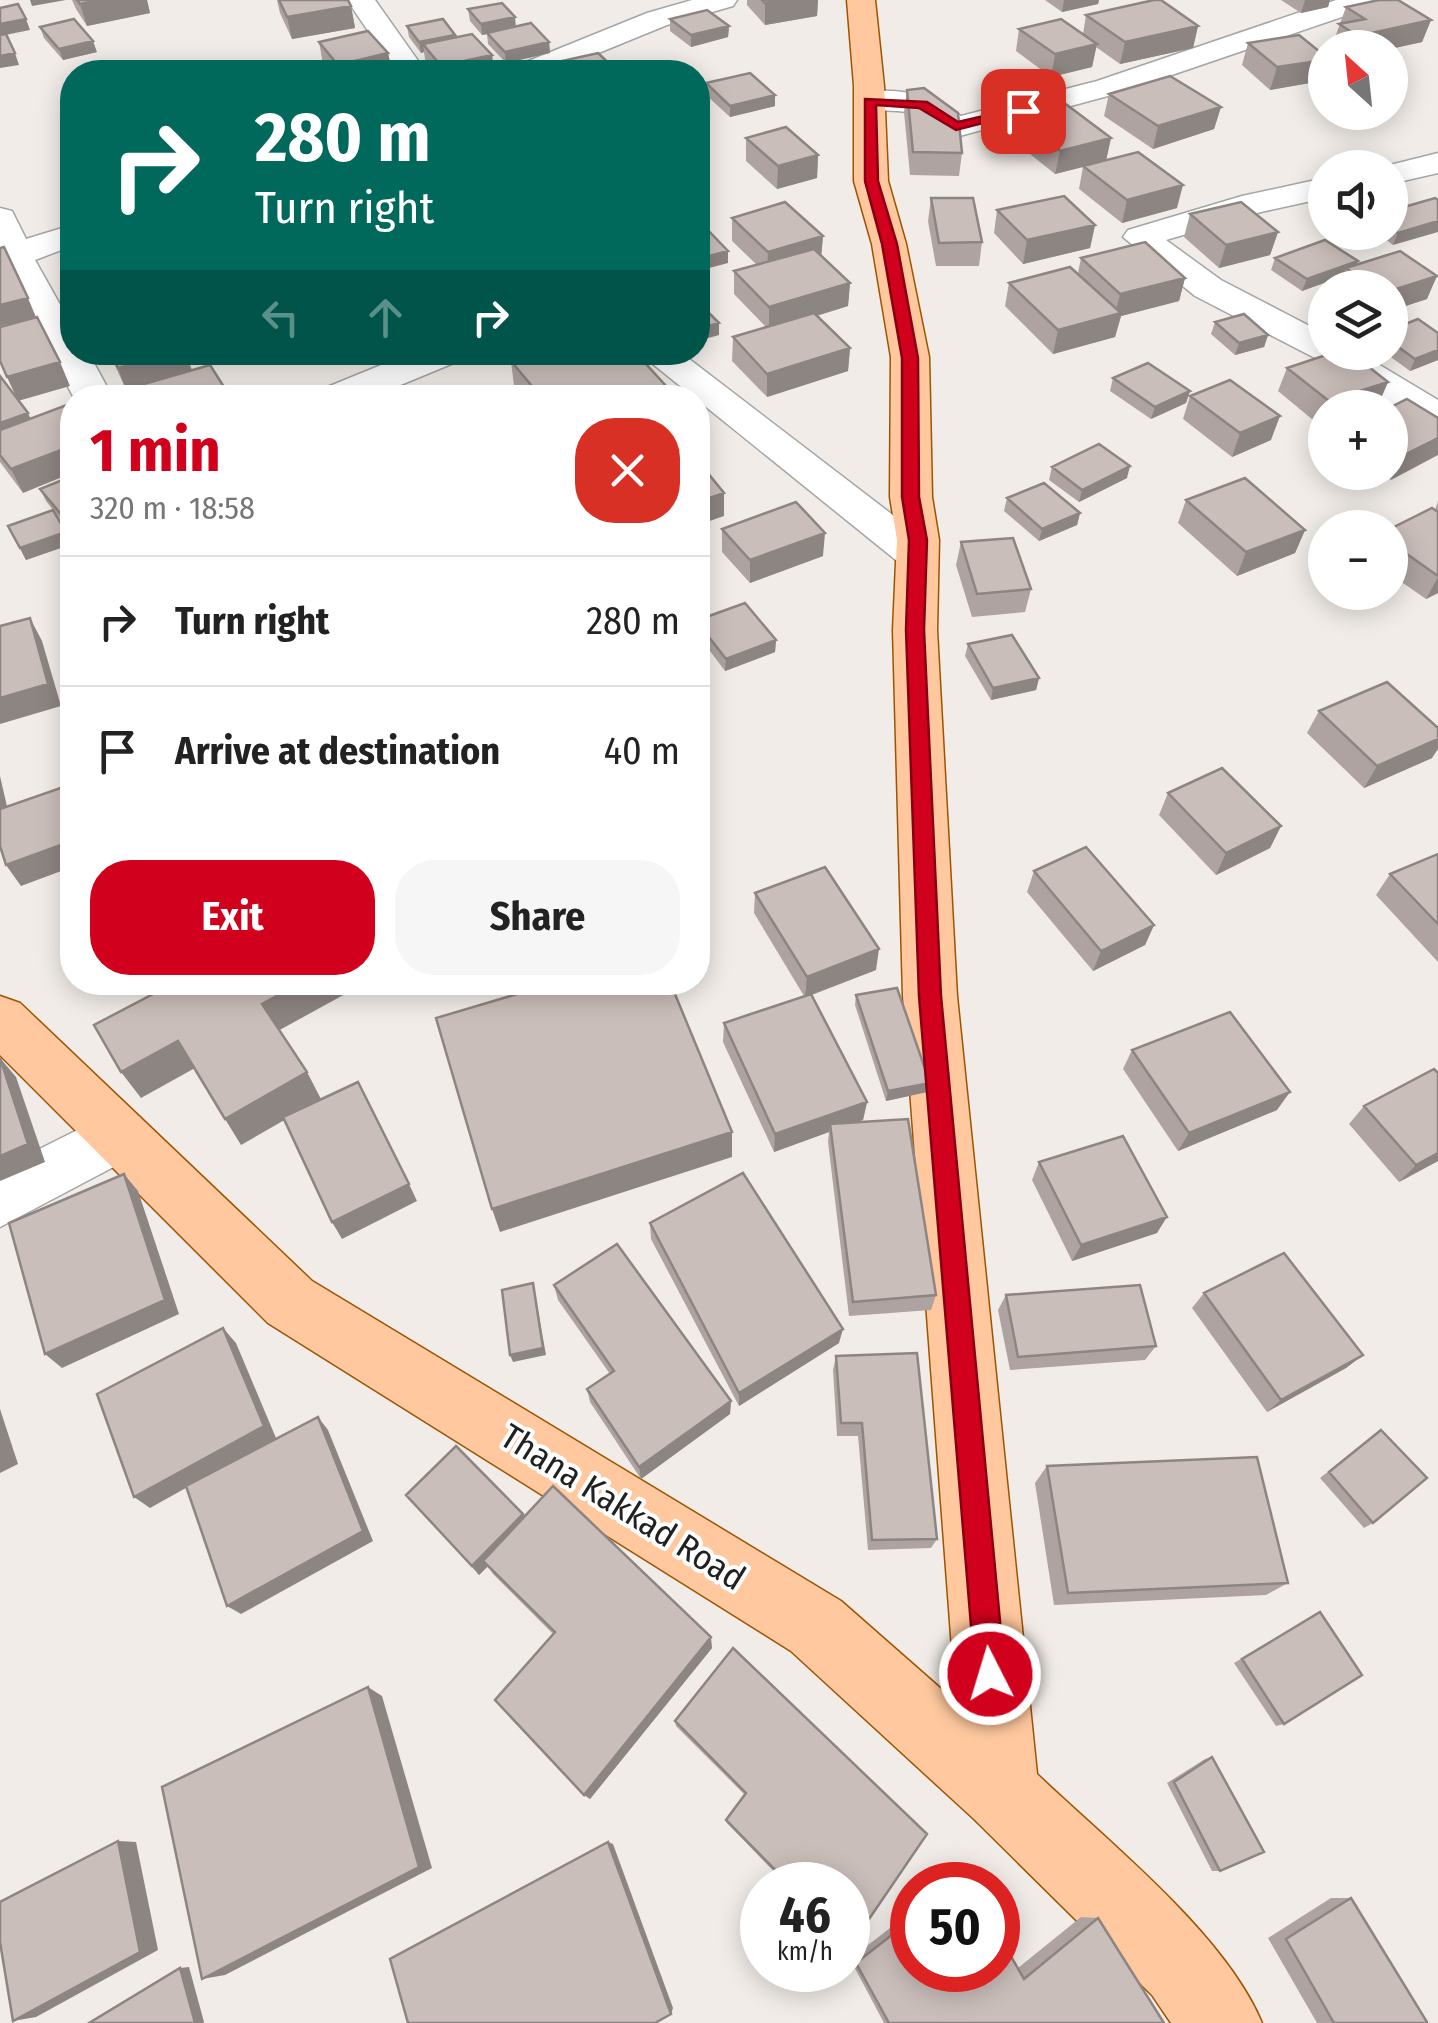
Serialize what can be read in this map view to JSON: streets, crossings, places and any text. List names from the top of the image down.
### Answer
{
  "streets": {
    "main road": ["Thana Kakkad Road"]
  },
  "north": "top left",
  "page": {
    "map_buttons": ["+", "−"],
    "turn": ["280 m", "Turn right"],
    "heading": ["1 min", "320 m · 18:58"],
    "list": [
      {
        "name": "Turn right",
        "value": "280 m"
      },
      {
        "name": "Arrive at destination",
        "value": "40 m"
      }
    ],
    "buttons": ["Exit", "Share"],
    "speed": "46 km/h",
    "limit": "50"
  }
}
